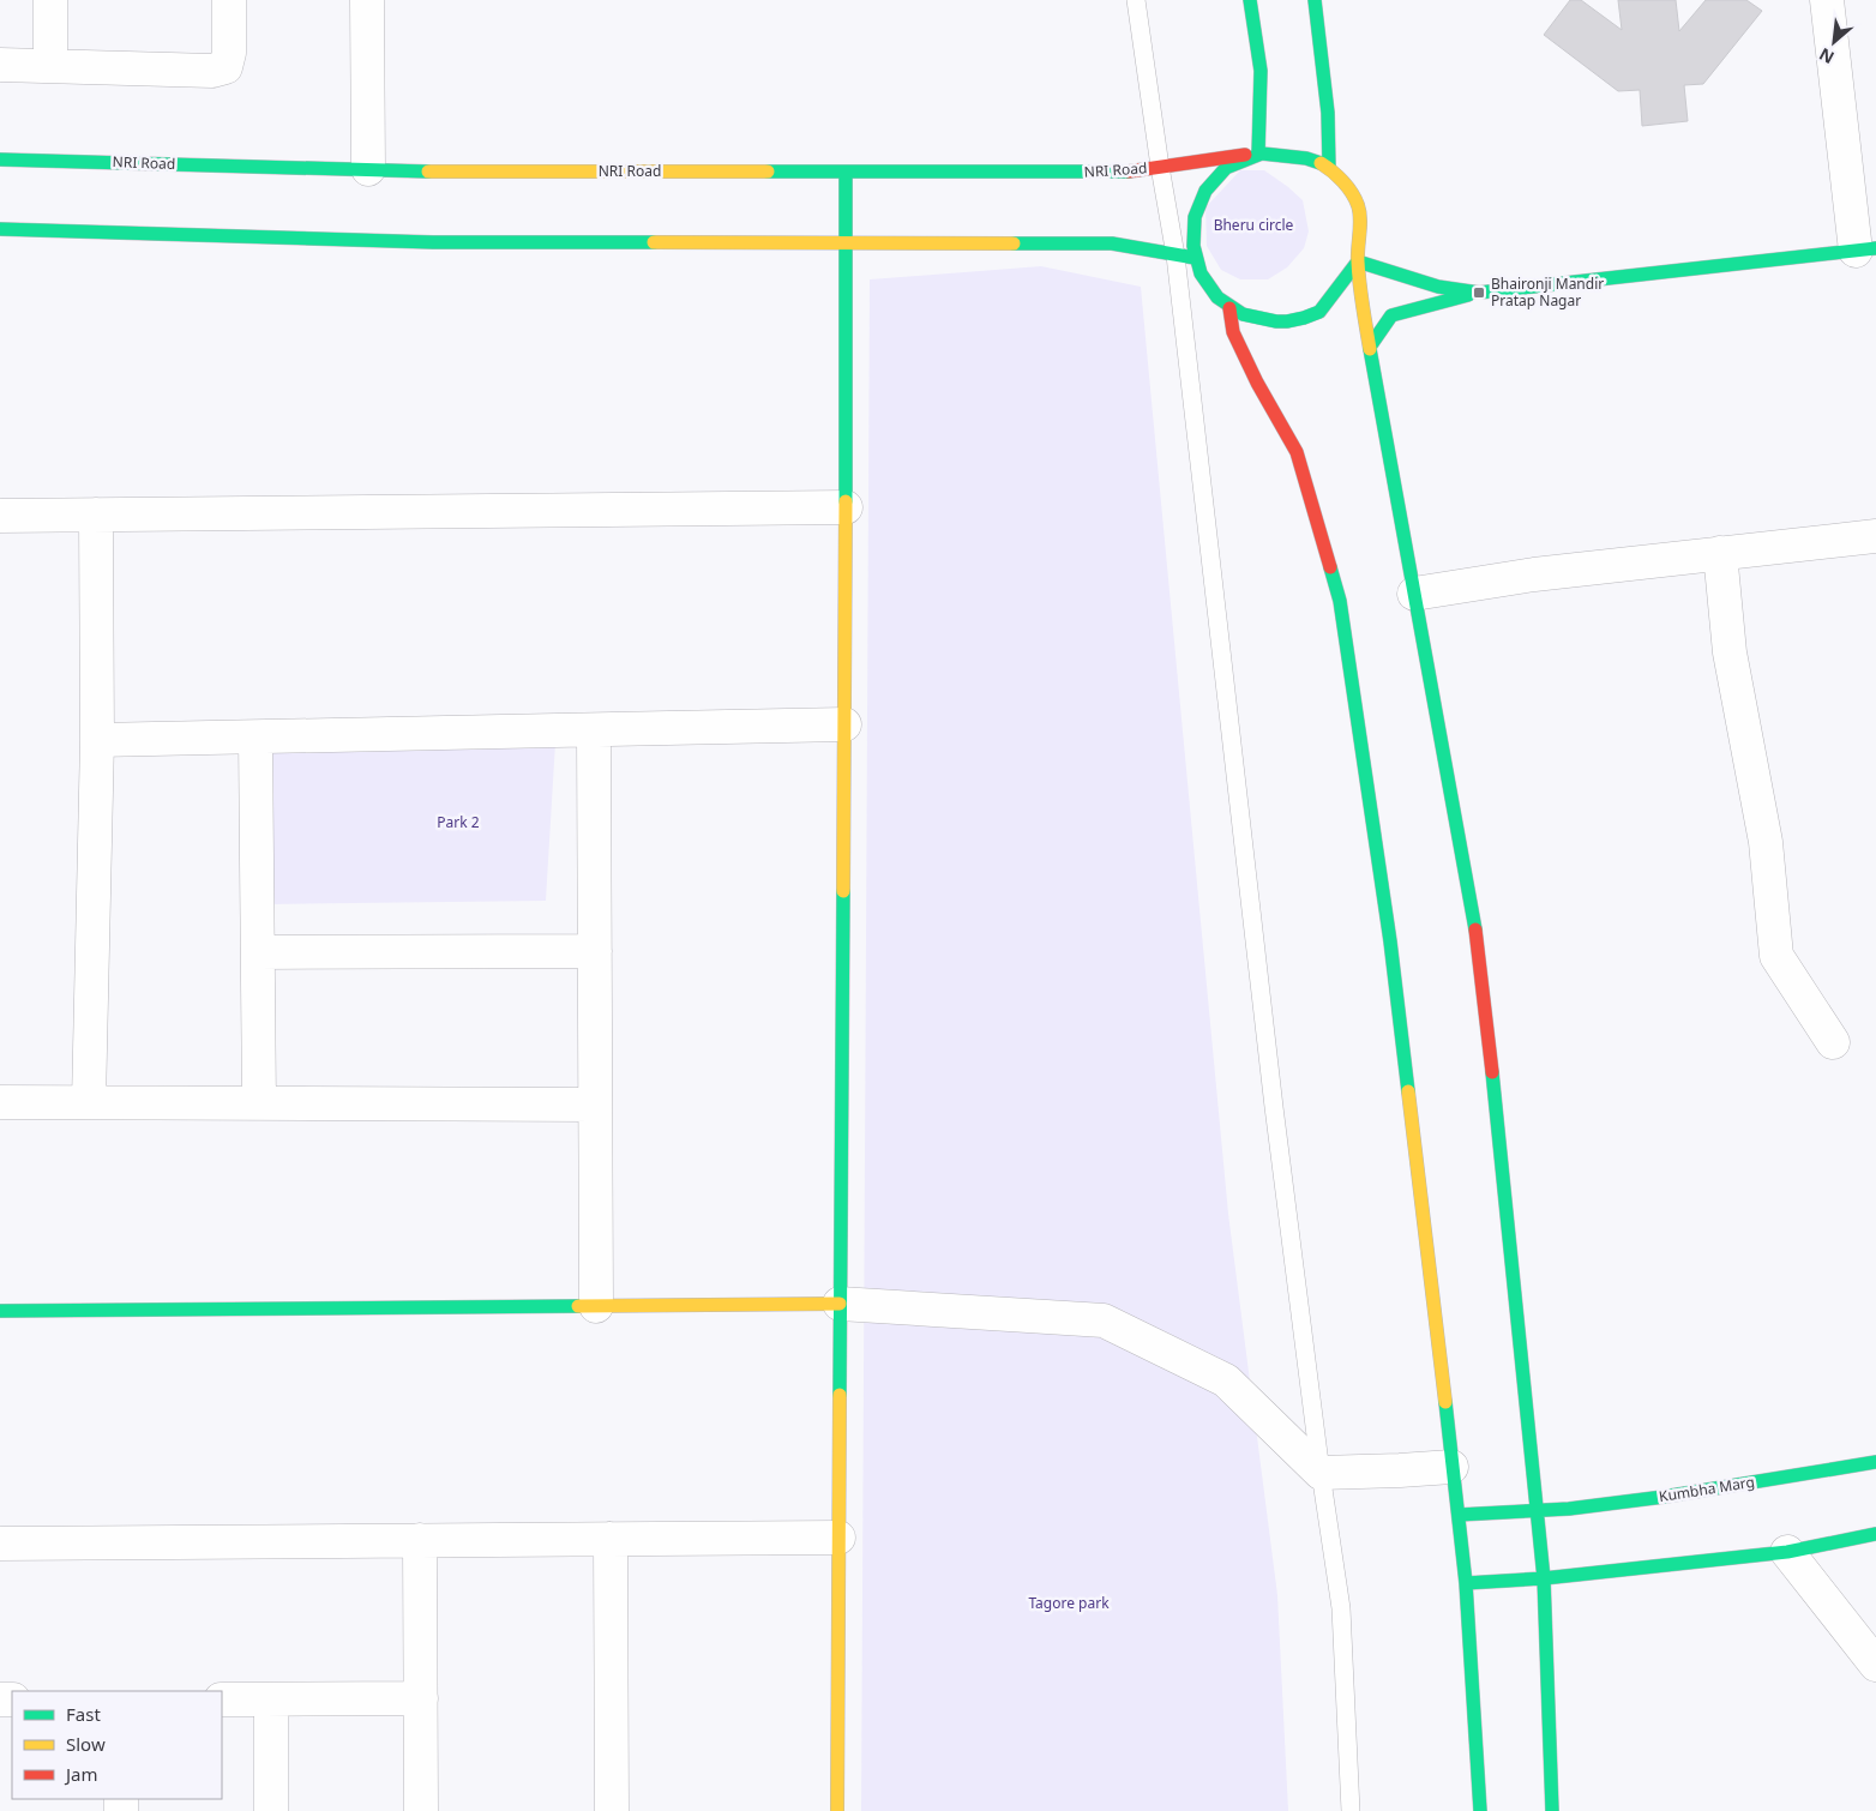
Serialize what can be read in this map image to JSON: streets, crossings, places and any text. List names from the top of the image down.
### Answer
{
  "streets": {
    "street": ["NRI Road", "Kumbha Marg"]
  },
  "parks": ["Bheru circle", "Park 2", "Tagore park"],
  "places": {
    "transit": ["Bhaironji Mandir Pratap Nagar"]
  },
  "legend": ["Fast", "Slow", "Jam"],
  "north": "bottom left"
}
